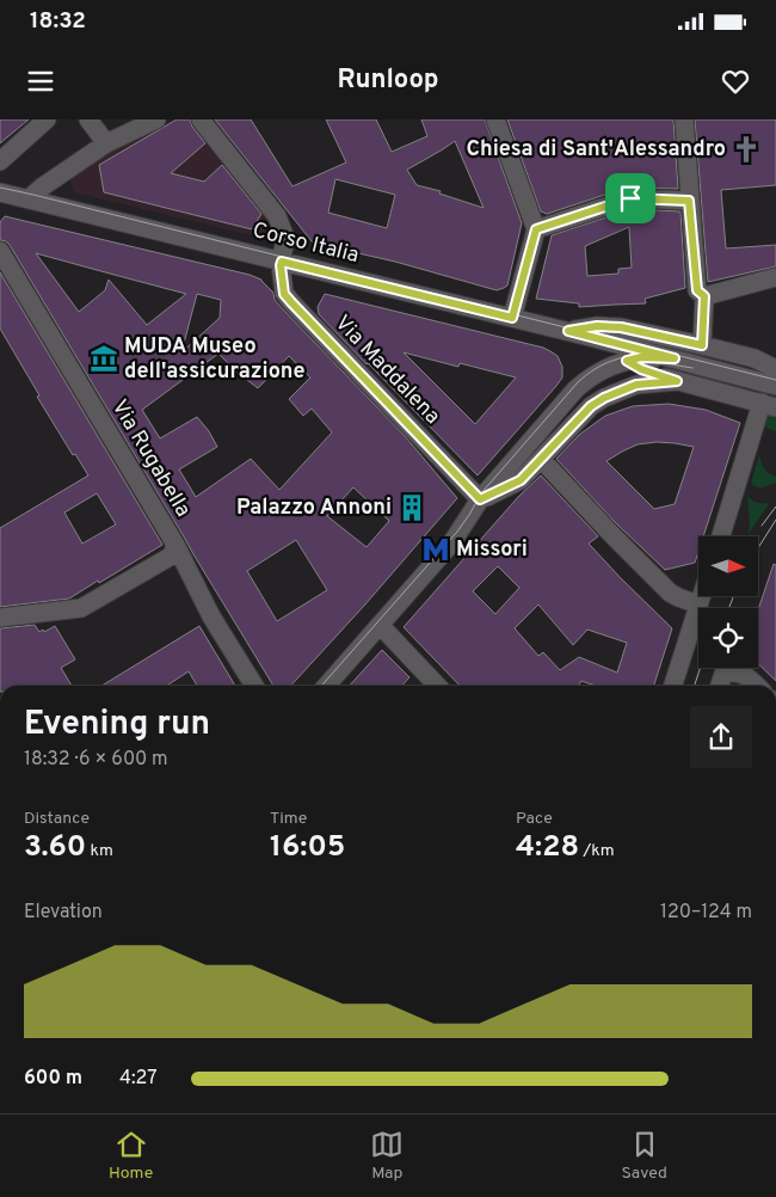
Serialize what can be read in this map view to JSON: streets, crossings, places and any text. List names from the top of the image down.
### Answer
{
  "streets": {
    "street": ["Corso Italia", "Via Maddalena", "Via Rugabella"]
  },
  "crossings": [
    ["Corso Italia", "Via Maddalena"]
  ],
  "places": {
    "church": ["Chiesa di Sant'Alessandro"],
    "museum": ["MUDA Museo dell'assicurazione"],
    "building": ["Palazzo Annoni"],
    "metro station": ["Missori"]
  },
  "north": "right",
  "page": {
    "status": "18:32",
    "header": "Runloop",
    "heading": ["Evening run", "18:32 · 6 × 600 m"],
    "stats": [
      ["Distance", "3.60 km"],
      ["Time", "16:05"],
      ["Pace", "4:28 /km"]
    ],
    "chart": ["Elevation", "120–124 m"],
    "list": [
      {
        "name": "600 m",
        "note": "4:27"
      }
    ],
    "tabs": ["Home", "Map", "Saved"]
  }
}
